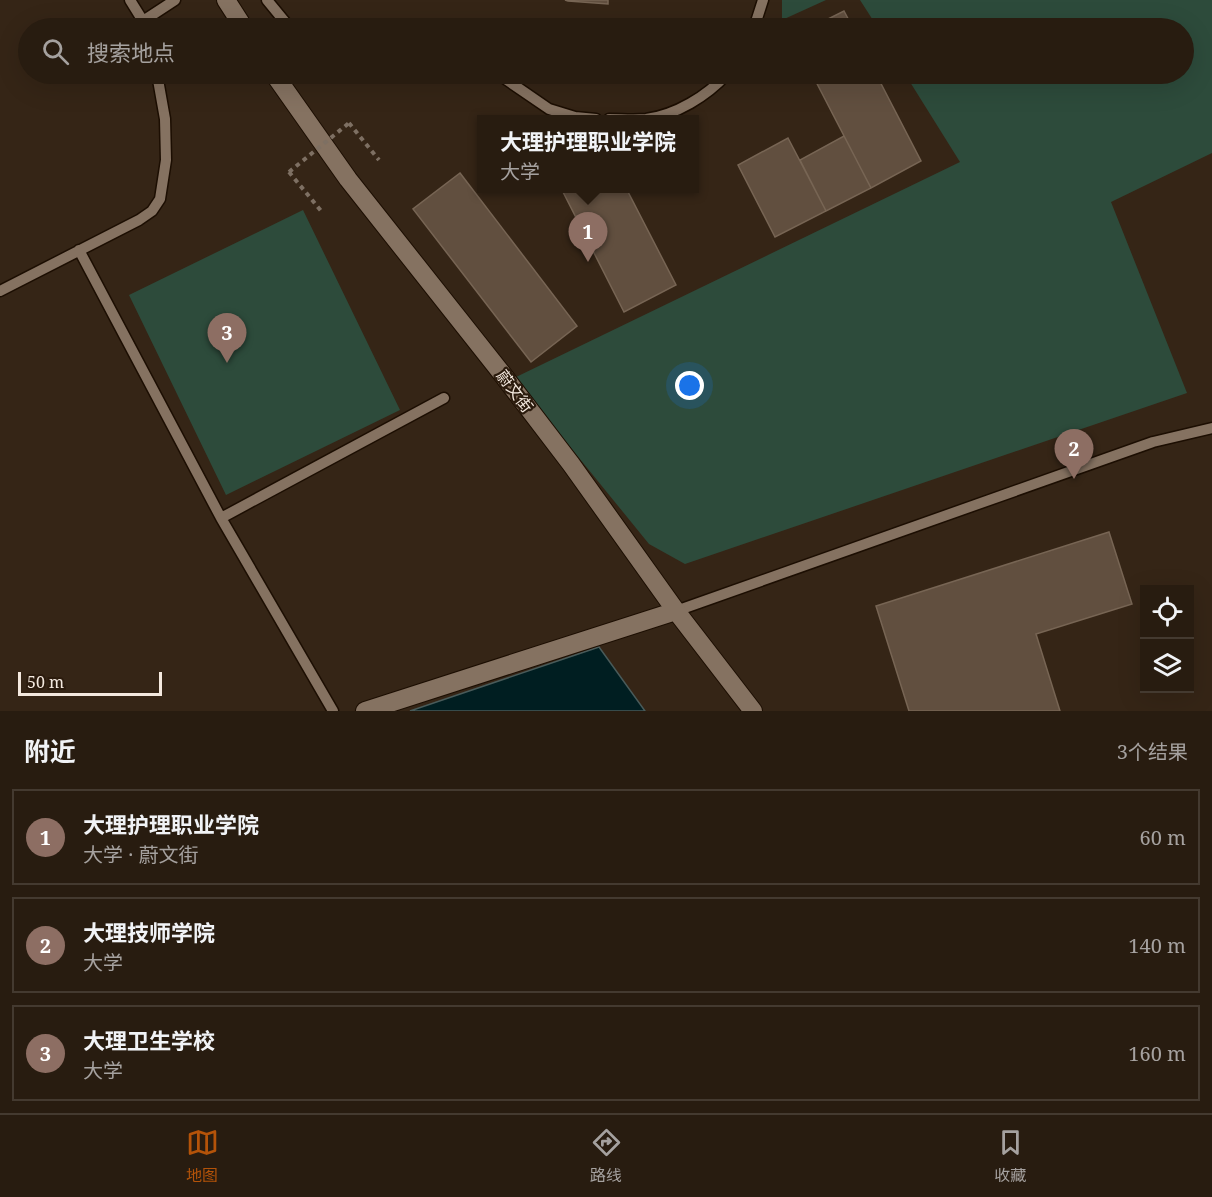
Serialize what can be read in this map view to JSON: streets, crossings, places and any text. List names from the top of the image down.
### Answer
{
  "streets": {
    "street": ["蔚文街"]
  },
  "scale_bar": "50 m",
  "page": {
    "search": "搜索地点",
    "popup": ["大理护理职业学院", "大学"],
    "pins": ["1", "3", "2"],
    "scale": "50 m",
    "heading": ["附近", "3个结果"],
    "list": [
      {
        "mark": "1",
        "name": "大理护理职业学院",
        "note": "大学 · 蔚文街",
        "value": "60 m"
      },
      {
        "mark": "2",
        "name": "大理技师学院",
        "note": "大学",
        "value": "140 m"
      },
      {
        "mark": "3",
        "name": "大理卫生学校",
        "note": "大学",
        "value": "160 m"
      }
    ],
    "nav": ["地图", "路线", "收藏"]
  }
}
